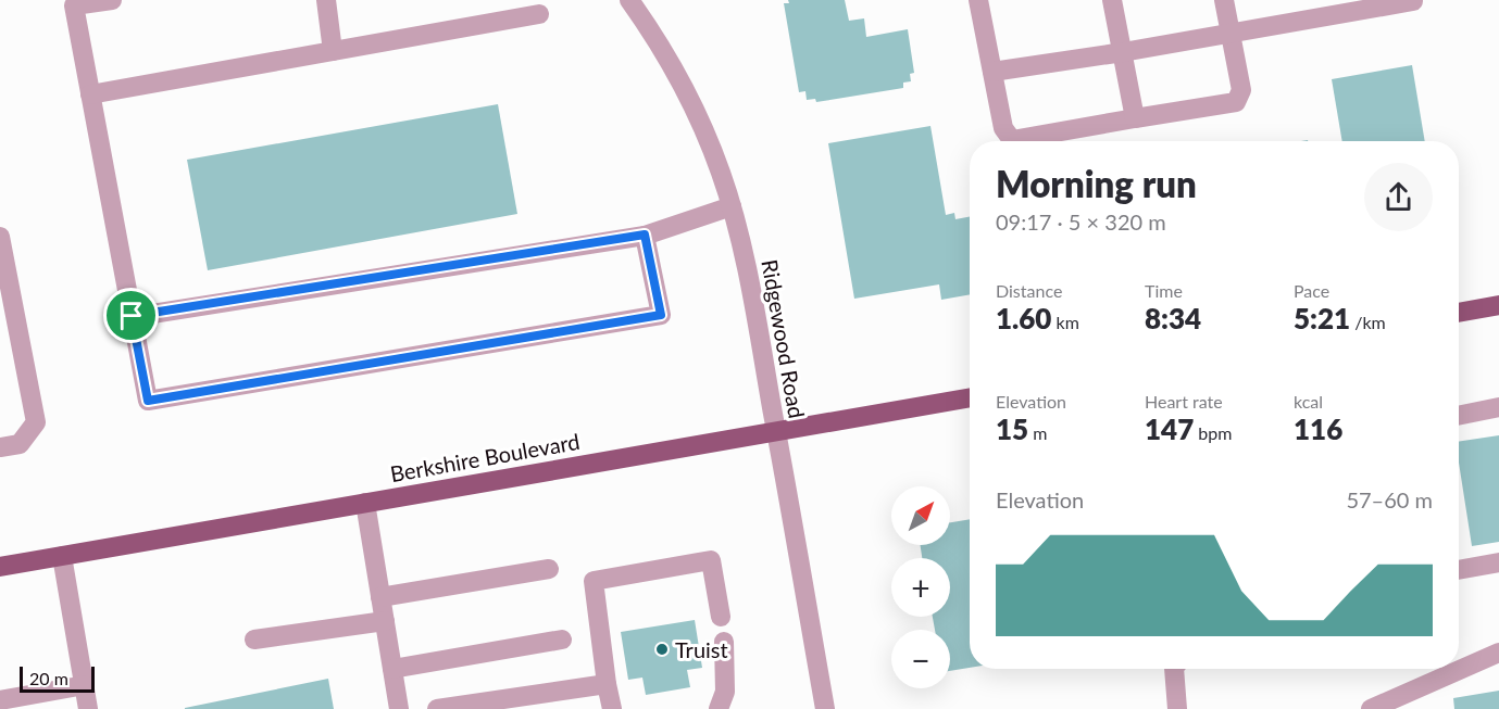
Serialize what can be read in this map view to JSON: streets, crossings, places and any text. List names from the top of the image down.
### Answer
{
  "streets": {
    "main road": ["Berkshire Boulevard"],
    "street": ["Ridgewood Road"]
  },
  "crossings": [
    ["Ridgewood Road", "Berkshire Boulevard"]
  ],
  "places": ["Truist"],
  "scale_bar": "20 m",
  "north": "top right",
  "page": {
    "heading": ["Morning run", "09:17 · 5 × 320 m"],
    "stats": [
      ["Distance", "1.60 km"],
      ["Time", "8:34"],
      ["Pace", "5:21 /km"],
      ["Elevation", "15 m"],
      ["Heart rate", "147 bpm"],
      ["kcal", "116"]
    ],
    "chart": ["Elevation", "57–60 m"],
    "map_buttons": ["+", "−"],
    "scale": "20 m"
  }
}
